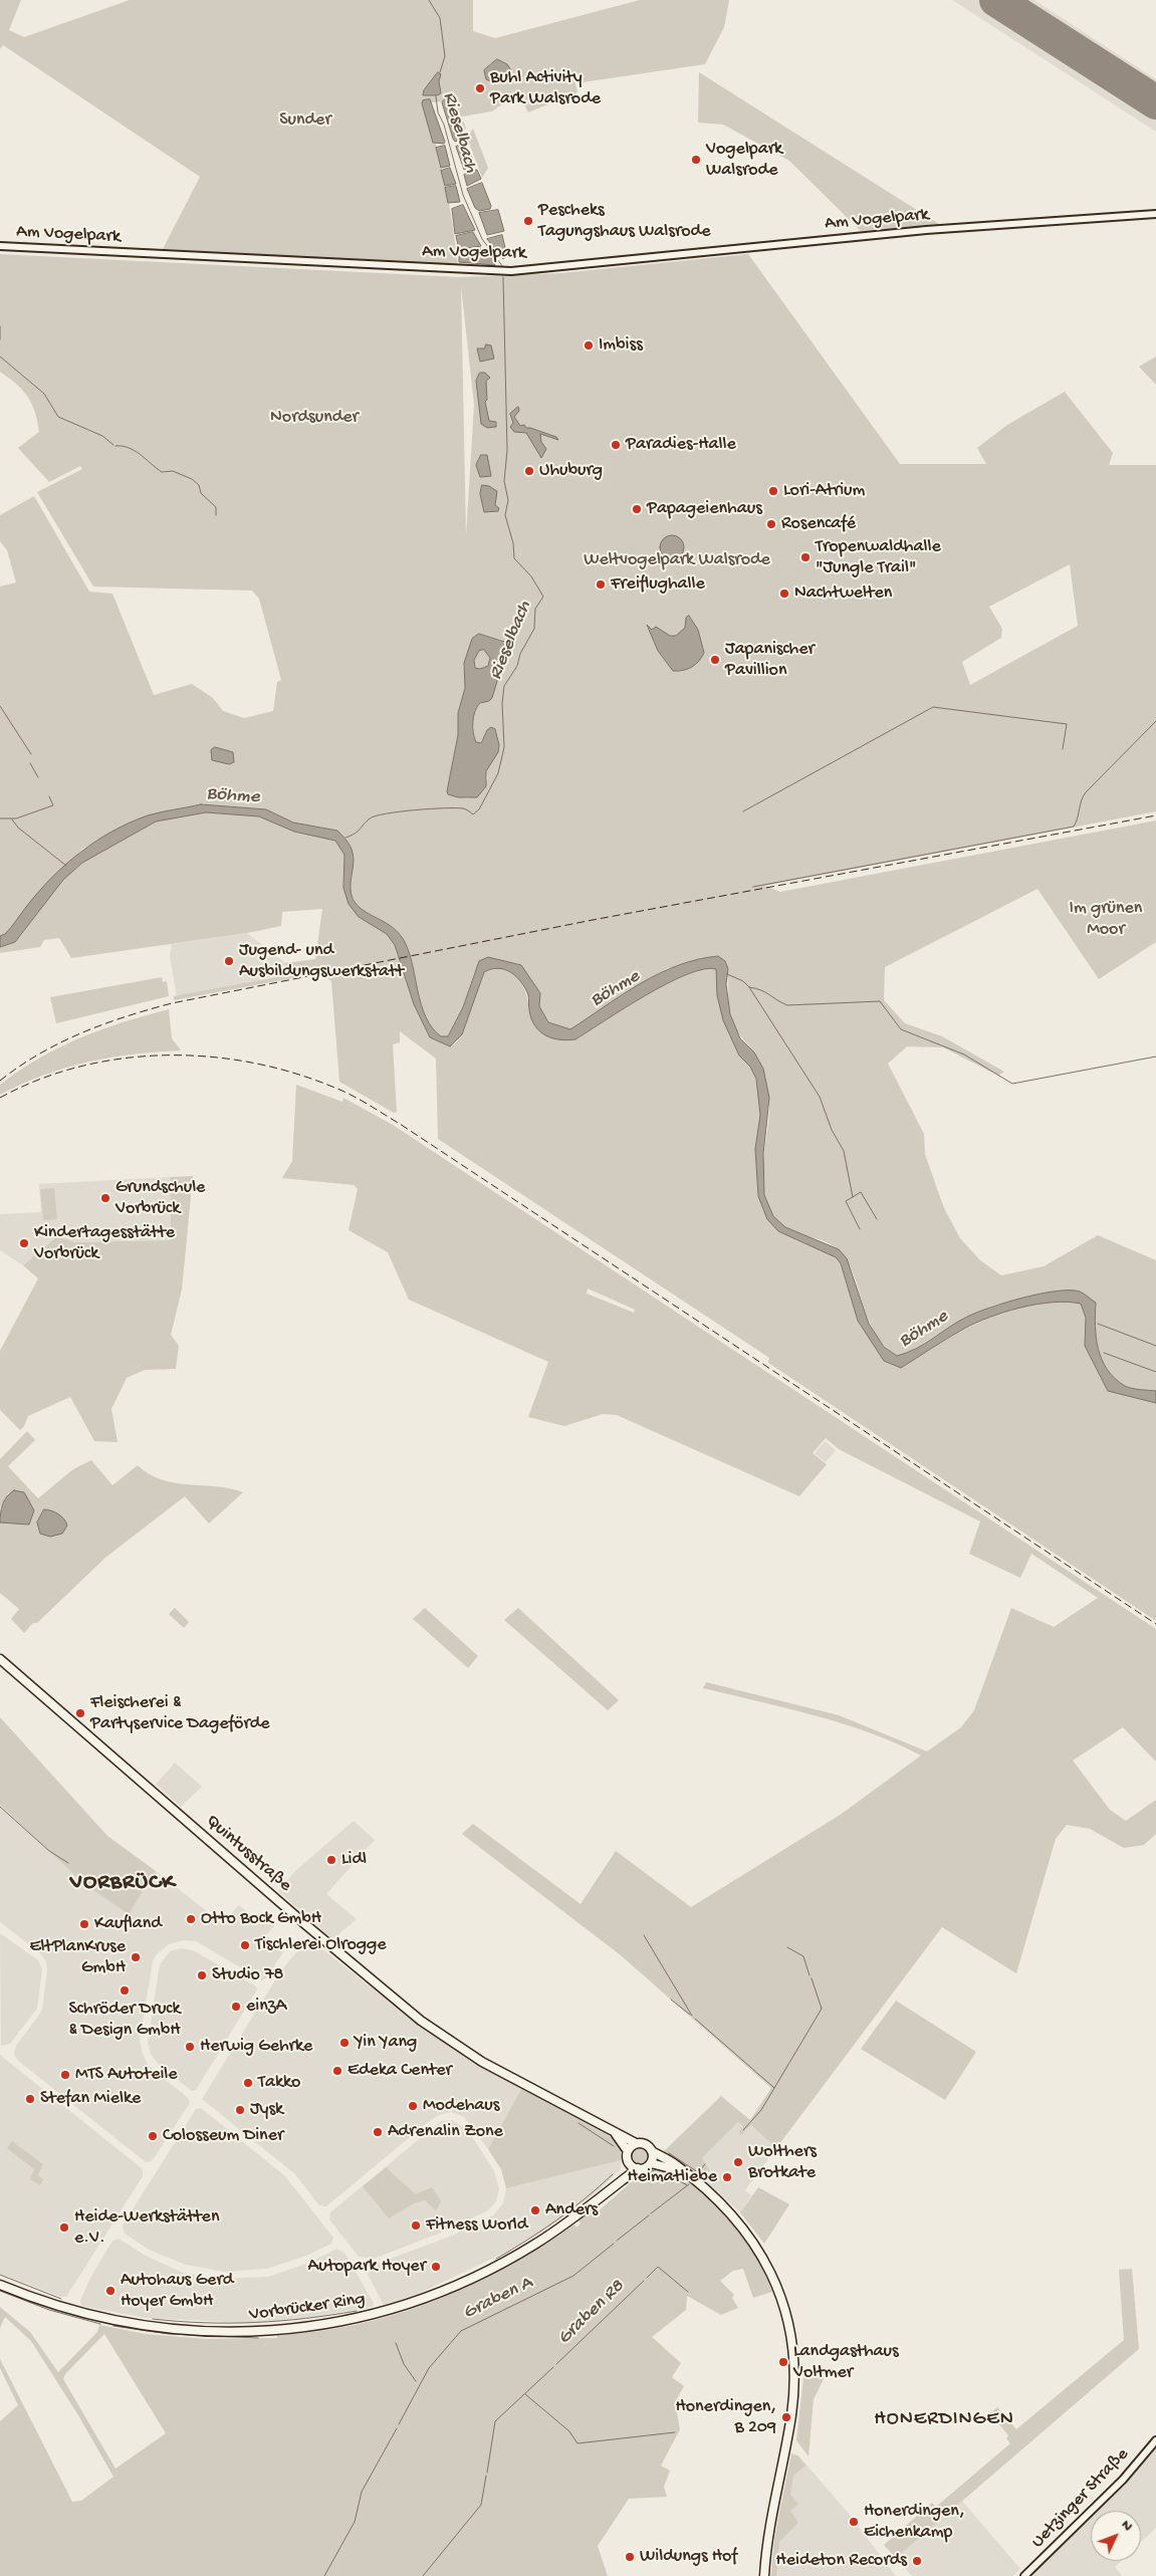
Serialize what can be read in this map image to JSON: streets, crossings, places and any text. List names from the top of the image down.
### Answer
{
  "streets": {
    "main road": ["Quintusstraße", "Vorbrücker Ring"],
    "street": ["Am Vogelpark", "Uetzinger Straße"]
  },
  "crossings": [
    ["Quintusstraße", "Vorbrücker Ring"]
  ],
  "districts": ["VORBRÜCK", "HONERDINGEN"],
  "water": [
    "Rieselbach",
    "Böhme",
    "Graben A",
    "Graben R8"
  ],
  "parks": [
    "Sunder",
    "Nordsunder",
    "Weltvogelpark Walsrode",
    "Im grünen Moor"
  ],
  "places": [
    "Buhl Activity Park Walsrode",
    "Vogelpark Walsrode",
    "Pescheks Tagungshaus Walsrode",
    "Imbiss",
    "Paradies-Halle",
    "Uhuburg",
    "Lori-Atrium",
    "Papageienhaus",
    "Rosencafé",
    "Tropenwaldhalle \"Jungle Trail\"",
    "Freiflughalle",
    "Nachtwelten",
    "Japanischer Pavillion",
    "Jugend- und Ausbildungswerkstatt",
    "Grundschule Vorbrück",
    "Kindertagesstätte Vorbrück",
    "Fleischerei & Partyservice Dageförde",
    "Lidl",
    "Otto Bock GmbH",
    "Kaufland",
    "Tischlerei Olrogge",
    "EltPlanKruse GmbH",
    "Studio 78",
    "Schröder Druck & Design GmbH",
    "einzA",
    "Yin Yang",
    "Herwig Gehrke",
    "Edeka Center",
    "MTS Autoteile",
    "Takko",
    "Stefan Mielke",
    "Modehaus",
    "Jysk",
    "Adrenalin Zone",
    "Colosseum Diner",
    "Wolthers Brotkate",
    "Heimatliebe",
    "Anders",
    "Fitness World",
    "Heide-Werkstätten e.V.",
    "Autopark Hoyer",
    "Autohaus Gerd Hoyer GmbH",
    "Landgasthaus Voltmer",
    "Honerdingen, B 209",
    "Honerdingen, Eichenkamp",
    "Wildungs Hof",
    "Heideton Records"
  ],
  "north": "top right"
}
